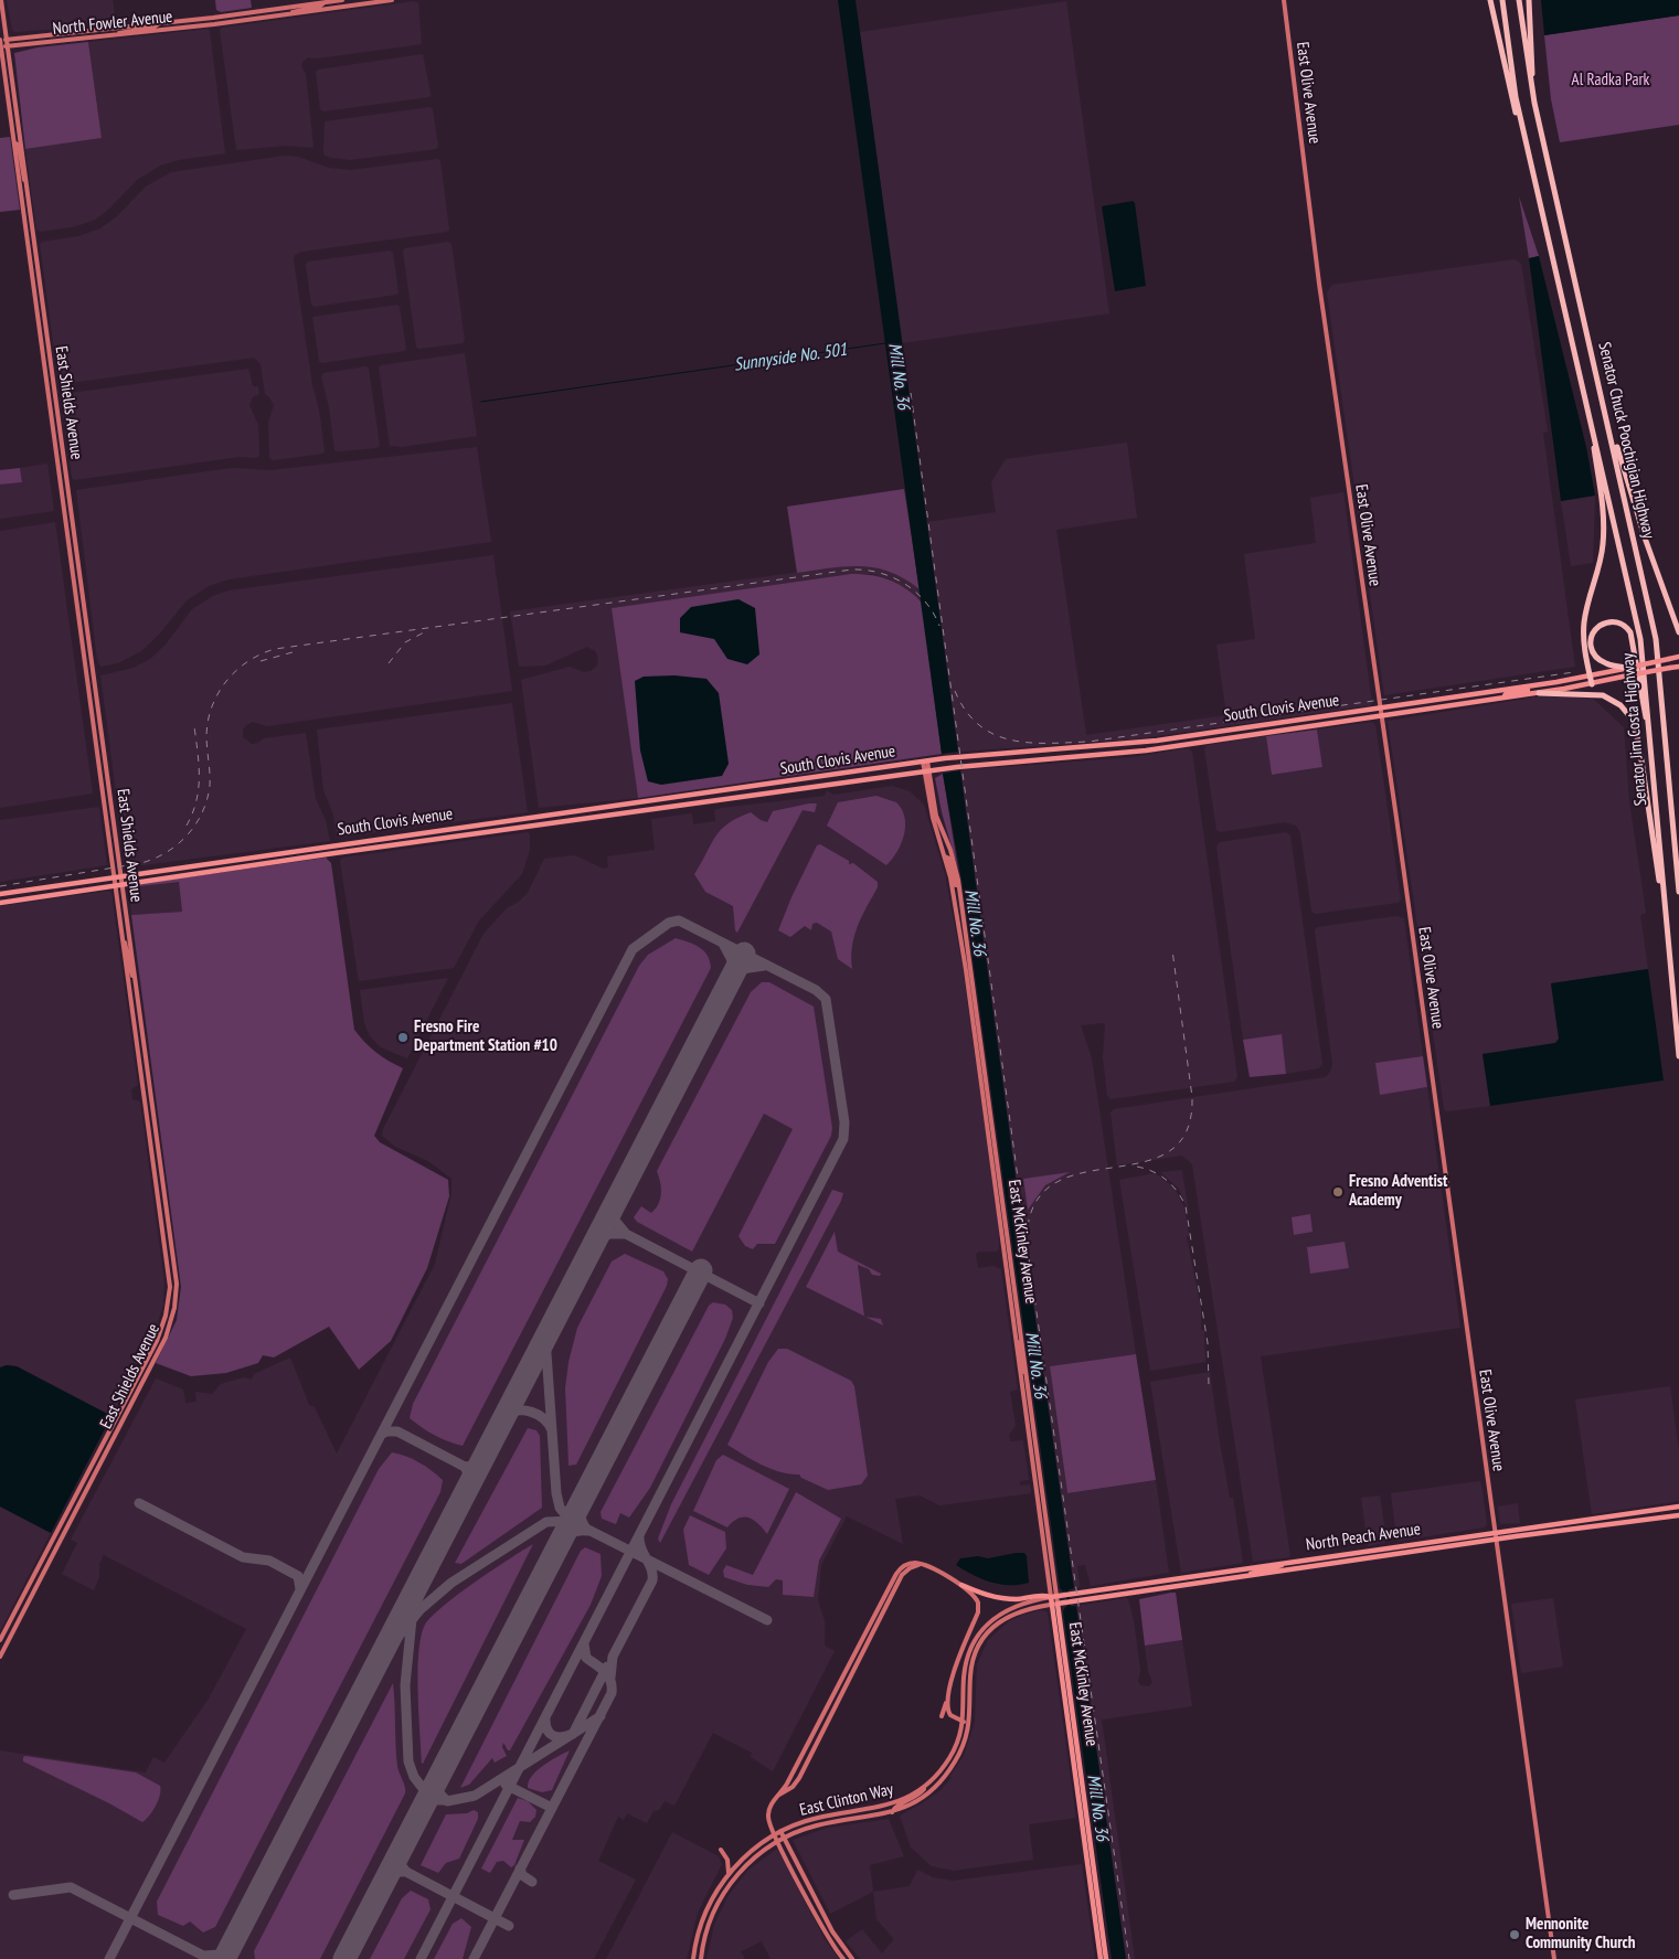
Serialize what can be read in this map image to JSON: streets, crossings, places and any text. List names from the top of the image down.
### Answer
{
  "streets": {
    "highway": ["Senator Chuck Poochigian Highway", "Senator Jim Costa Highway"],
    "main road": [
      "North Fowler Avenue",
      "East Olive Avenue",
      "East Shields Avenue",
      "South Clovis Avenue",
      "East McKinley Avenue",
      "North Peach Avenue",
      "East Clinton Way"
    ]
  },
  "crossings": [
    ["North Fowler Avenue", "East Shields Avenue"],
    ["East Olive Avenue", "South Clovis Avenue"],
    ["East Olive Avenue", "North Peach Avenue"],
    ["East Shields Avenue", "South Clovis Avenue"],
    ["Senator Chuck Poochigian Highway", "Senator Jim Costa Highway"],
    ["South Clovis Avenue", "East McKinley Avenue"],
    ["East McKinley Avenue", "North Peach Avenue"],
    ["East McKinley Avenue", "East Clinton Way"],
    ["North Peach Avenue", "East Clinton Way"]
  ],
  "water": ["Sunnyside No. 501", "Mill No. 36"],
  "parks": ["Al Radka Park"],
  "places": ["Fresno Fire Department Station #10", "Fresno Adventist Academy", "Mennonite Community Church"]
}
